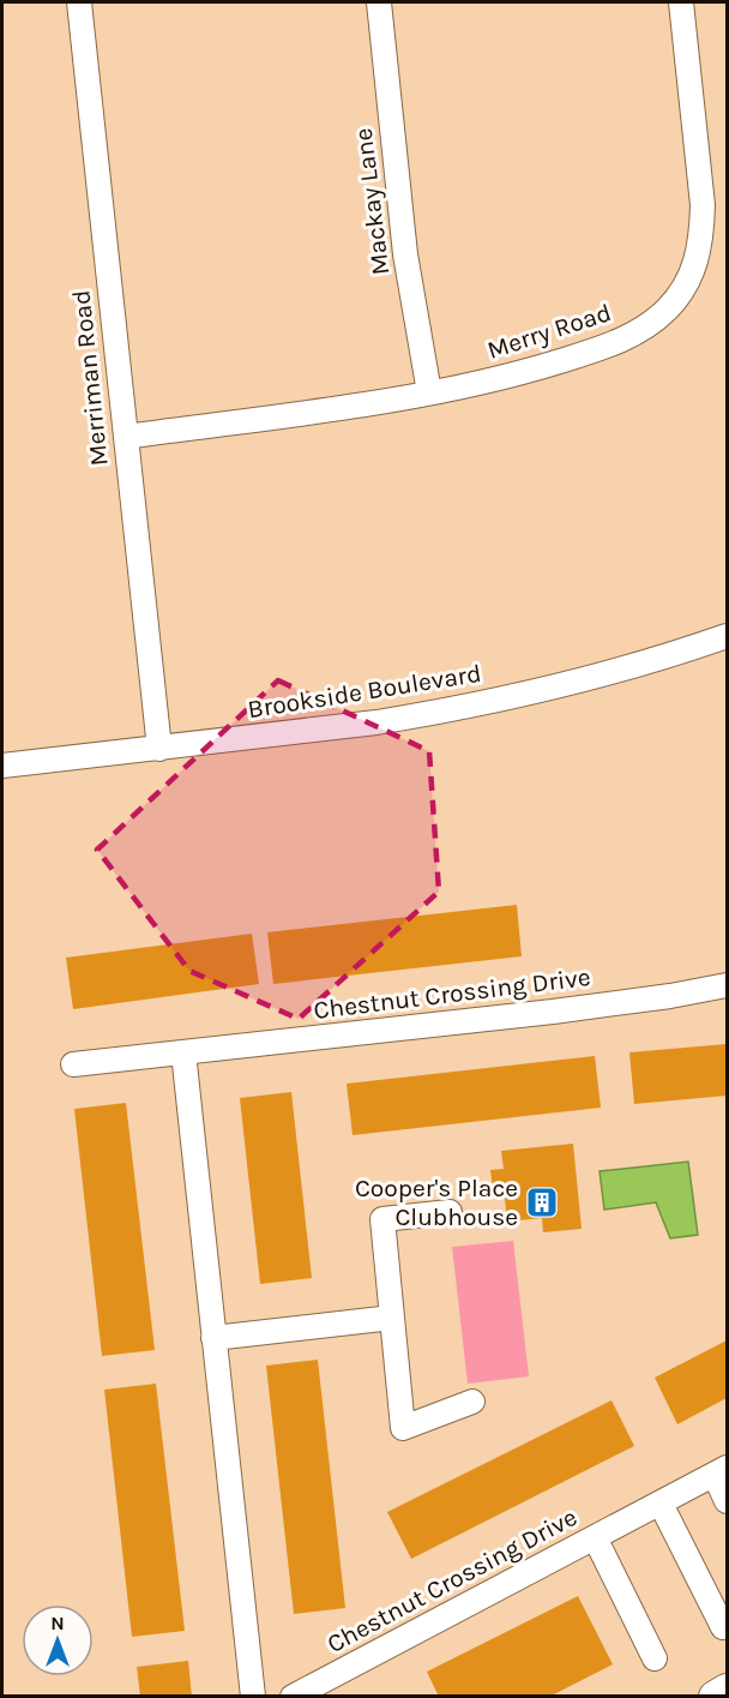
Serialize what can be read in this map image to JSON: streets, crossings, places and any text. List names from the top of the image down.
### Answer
{
  "streets": {
    "street": [
      "Mackay Lane",
      "Merry Road",
      "Merriman Road",
      "Brookside Boulevard",
      "Chestnut Crossing Drive"
    ]
  },
  "crossings": [
    ["Mackay Lane", "Merry Road"],
    ["Merry Road", "Merriman Road"],
    ["Merriman Road", "Brookside Boulevard"]
  ],
  "places": {
    "building": ["Cooper's Place Clubhouse"]
  },
  "north": "top"
}
